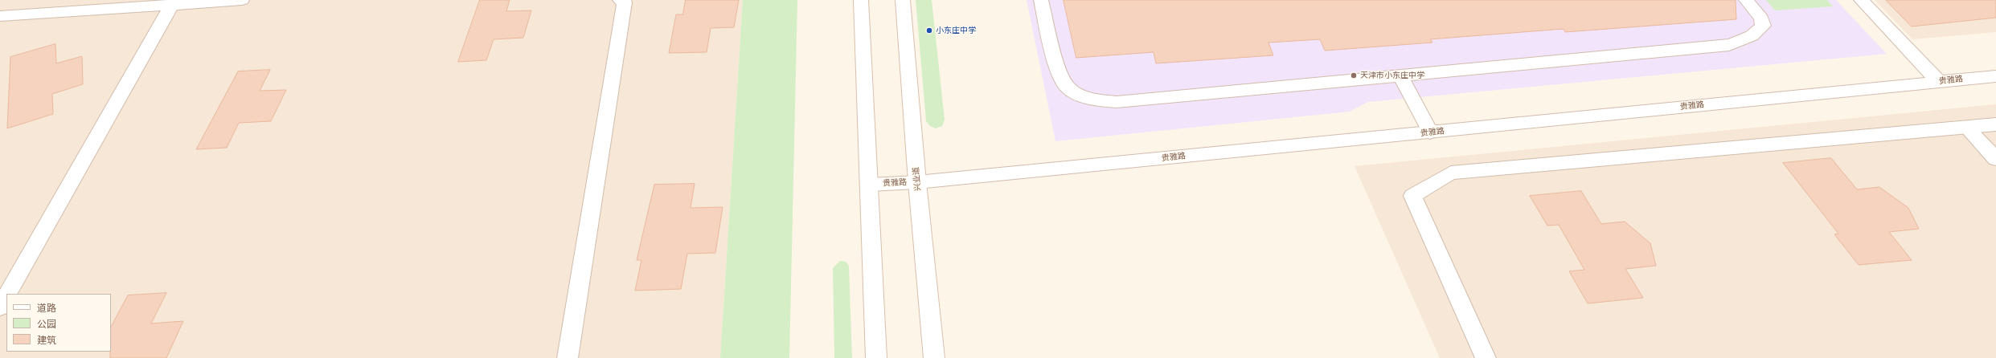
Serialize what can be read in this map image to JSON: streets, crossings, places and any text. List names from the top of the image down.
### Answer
{
  "streets": {
    "street": ["贵雅路", "兴业道"]
  },
  "crossings": [
    ["贵雅路", "兴业道"]
  ],
  "places": ["小东庄中学", "天津市小东庄中学"],
  "legend": ["道路", "公园", "建筑"]
}
